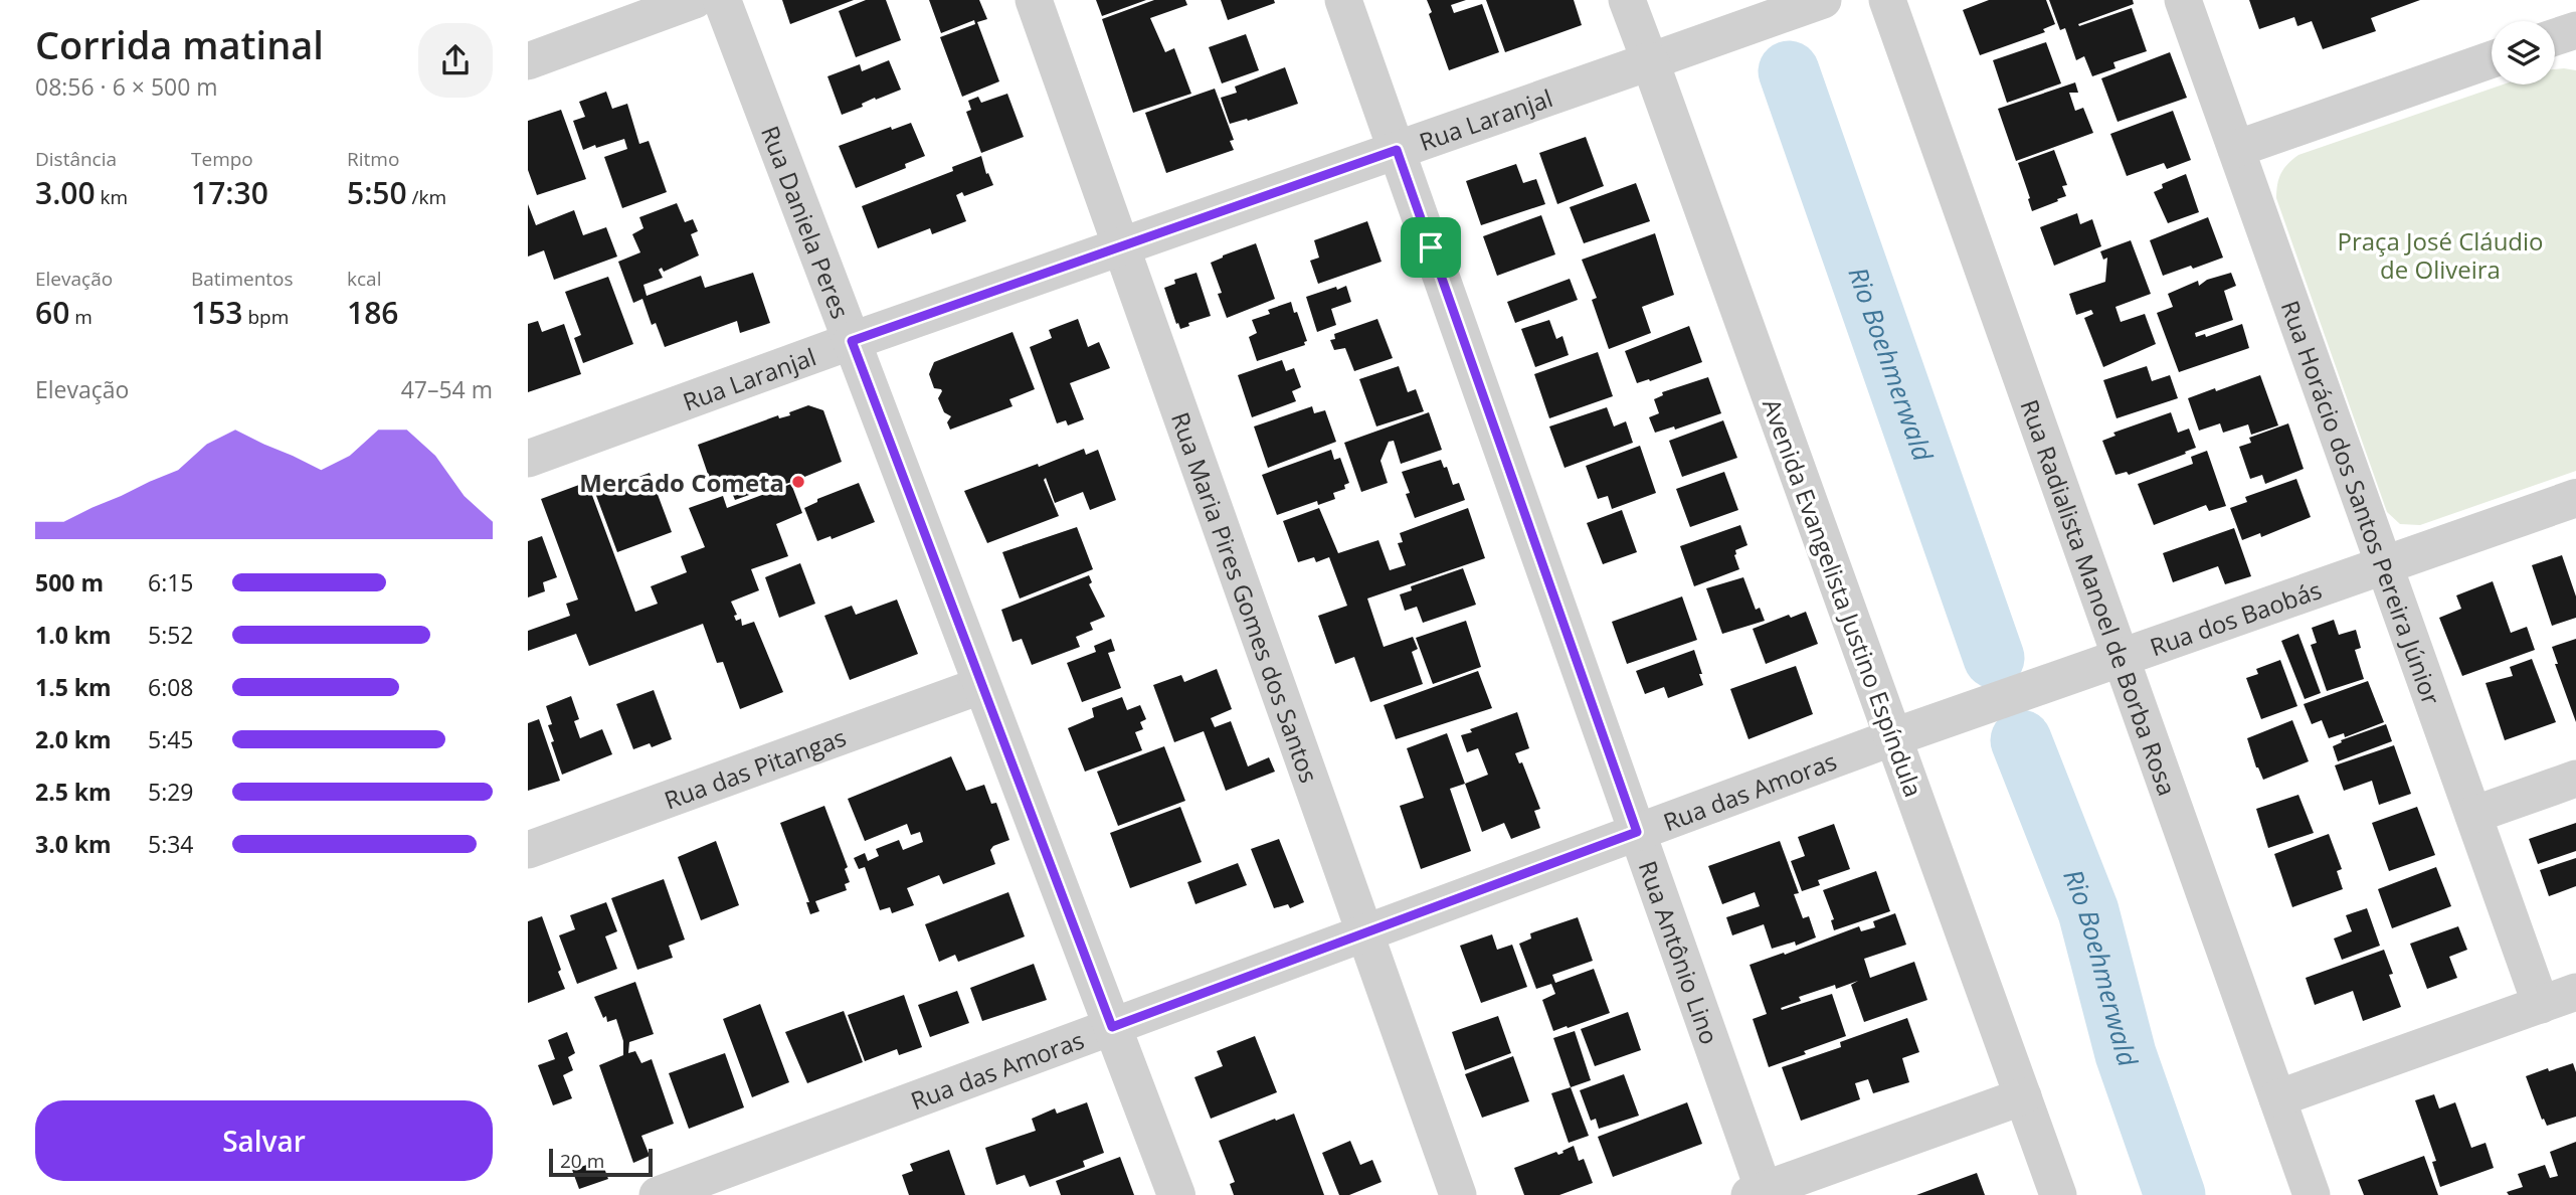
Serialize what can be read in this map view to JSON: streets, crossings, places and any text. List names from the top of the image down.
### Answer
{
  "streets": {
    "street": [
      "Rua Laranjal",
      "Rua Daniela Peres",
      "Rua Horácio dos Santos Pereira Júnior",
      "Rua Maria Pires Gomes dos Santos",
      "Avenida Evangelista Justino Espíndula",
      "Rua Radialista Manoel de Borba Rosa",
      "Rua dos Baobás",
      "Rua das Pitangas",
      "Rua das Amoras",
      "Rua Antônio Lino"
    ]
  },
  "crossings": [
    ["Rua Laranjal", "Rua Daniela Peres"],
    ["Rua Laranjal", "Rua Maria Pires Gomes dos Santos"],
    ["Rua Laranjal", "Avenida Evangelista Justino Espíndula"],
    ["Rua Laranjal", "Rua Antônio Lino"],
    ["Rua Daniela Peres", "Rua das Pitangas"],
    ["Rua Daniela Peres", "Rua das Amoras"],
    ["Rua Horácio dos Santos Pereira Júnior", "Rua dos Baobás"],
    ["Rua Maria Pires Gomes dos Santos", "Rua das Amoras"],
    ["Avenida Evangelista Justino Espíndula", "Rua dos Baobás"],
    ["Avenida Evangelista Justino Espíndula", "Rua das Amoras"],
    ["Rua Radialista Manoel de Borba Rosa", "Rua dos Baobás"],
    ["Rua dos Baobás", "Rua das Amoras"],
    ["Rua das Amoras", "Rua Antônio Lino"]
  ],
  "water": ["Rio Boehmerwald"],
  "parks": ["Praça José Cláudio de Oliveira"],
  "places": ["Mercado Cometa"],
  "scale_bar": "20 m",
  "page": {
    "heading": ["Corrida matinal", "08:56 · 6 × 500 m"],
    "stats": [
      ["Distância", "3.00 km"],
      ["Tempo", "17:30"],
      ["Ritmo", "5:50 /km"],
      ["Elevação", "60 m"],
      ["Batimentos", "153 bpm"],
      ["kcal", "186"]
    ],
    "chart": ["Elevação", "47–54 m"],
    "list": [
      {
        "name": "500 m",
        "note": "6:15"
      },
      {
        "name": "1.0 km",
        "note": "5:52"
      },
      {
        "name": "1.5 km",
        "note": "6:08"
      },
      {
        "name": "2.0 km",
        "note": "5:45"
      },
      {
        "name": "2.5 km",
        "note": "5:29"
      },
      {
        "name": "3.0 km",
        "note": "5:34"
      }
    ],
    "buttons": "Salvar",
    "scale": "20 m"
  }
}
